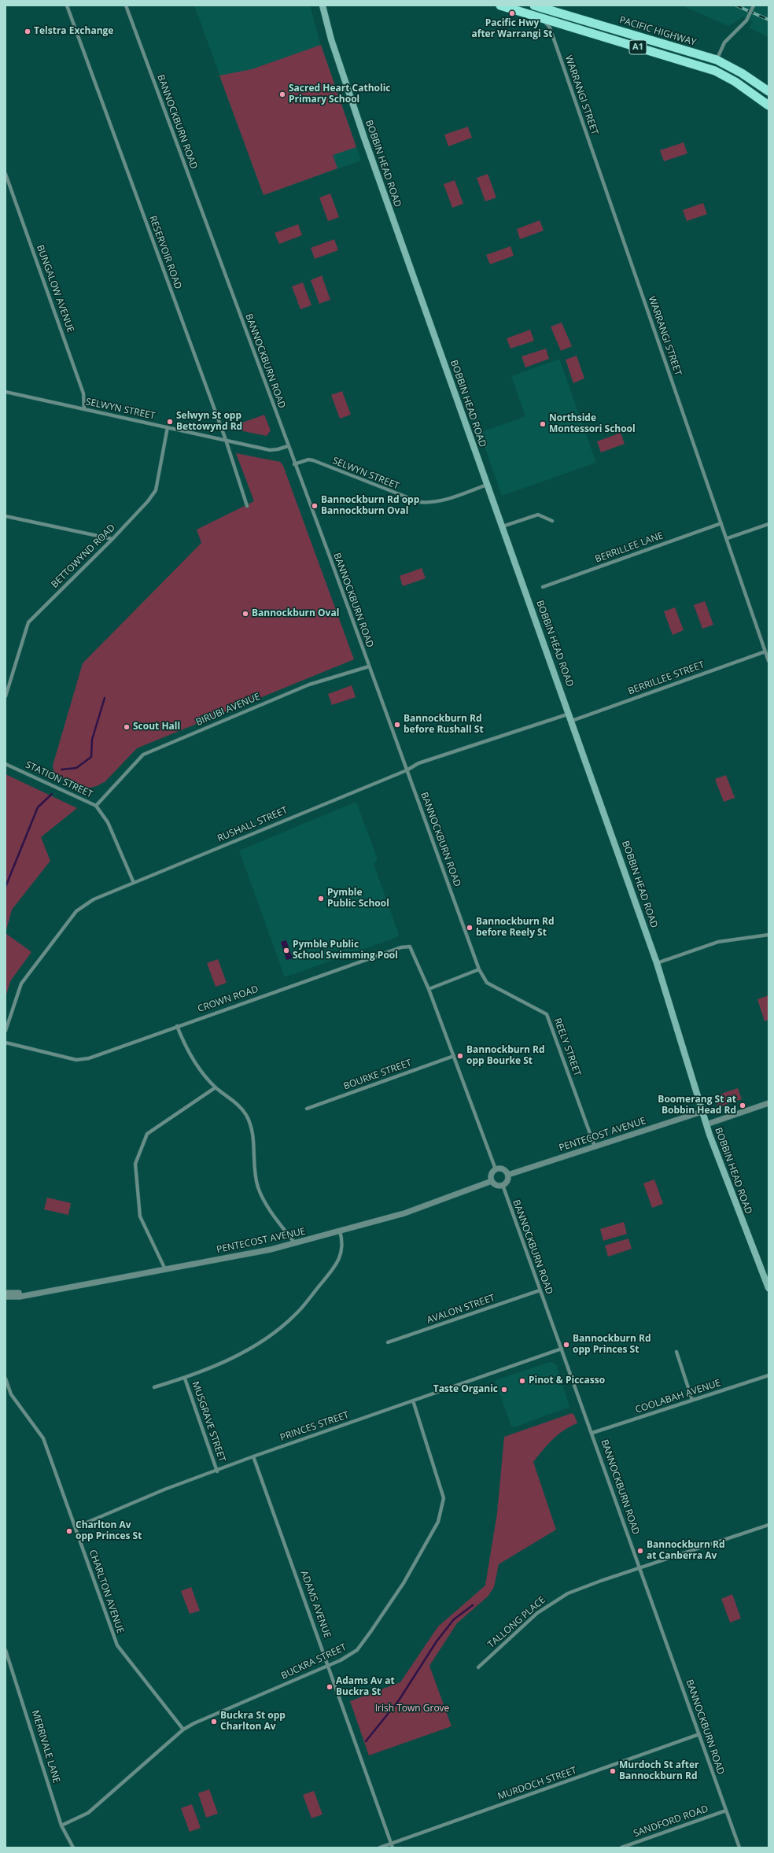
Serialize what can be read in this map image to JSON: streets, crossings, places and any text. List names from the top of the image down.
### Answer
{
  "streets": {
    "highway": ["PACIFIC HIGHWAY", "A1"],
    "main road": ["BOBBIN HEAD ROAD"],
    "street": [
      "WARRANGI STREET",
      "BANNOCKBURN ROAD",
      "RESERVOIR ROAD",
      "BUNGALOW AVENUE",
      "SELWYN STREET",
      "BERRILLEE LANE",
      "BETTOWYND ROAD",
      "BERRILLEE STREET",
      "BIRUBI AVENUE",
      "STATION STREET",
      "RUSHALL STREET",
      "CROWN ROAD",
      "REELY STREET",
      "BOURKE STREET",
      "PENTECOST AVENUE",
      "AVALON STREET",
      "COOLABAH AVENUE",
      "MUSGRAVE STREET",
      "PRINCES STREET",
      "CHARLTON AVENUE",
      "ADAMS AVENUE",
      "TALLONG PLACE",
      "BUCKRA STREET",
      "MERRIVALE LANE",
      "MURDOCH STREET",
      "SANDFORD ROAD"
    ]
  },
  "crossings": [
    ["PACIFIC HIGHWAY", "WARRANGI STREET"],
    ["WARRANGI STREET", "BERRILLEE LANE"],
    ["WARRANGI STREET", "BERRILLEE STREET"],
    ["BANNOCKBURN ROAD", "SELWYN STREET"],
    ["BANNOCKBURN ROAD", "BIRUBI AVENUE"],
    ["BANNOCKBURN ROAD", "RUSHALL STREET"],
    ["BANNOCKBURN ROAD", "REELY STREET"],
    ["BANNOCKBURN ROAD", "PENTECOST AVENUE"],
    ["BANNOCKBURN ROAD", "AVALON STREET"],
    ["BANNOCKBURN ROAD", "COOLABAH AVENUE"],
    ["BANNOCKBURN ROAD", "PRINCES STREET"],
    ["BANNOCKBURN ROAD", "TALLONG PLACE"],
    ["BANNOCKBURN ROAD", "MURDOCH STREET"],
    ["BANNOCKBURN ROAD", "SANDFORD ROAD"],
    ["BOBBIN HEAD ROAD", "SELWYN STREET"],
    ["BOBBIN HEAD ROAD", "BERRILLEE STREET"],
    ["BOBBIN HEAD ROAD", "RUSHALL STREET"],
    ["BOBBIN HEAD ROAD", "PENTECOST AVENUE"],
    ["RESERVOIR ROAD", "SELWYN STREET"],
    ["BUNGALOW AVENUE", "SELWYN STREET"],
    ["SELWYN STREET", "BETTOWYND ROAD"],
    ["BIRUBI AVENUE", "STATION STREET"],
    ["STATION STREET", "RUSHALL STREET"],
    ["REELY STREET", "PENTECOST AVENUE"],
    ["MUSGRAVE STREET", "PRINCES STREET"],
    ["PRINCES STREET", "CHARLTON AVENUE"],
    ["PRINCES STREET", "ADAMS AVENUE"],
    ["PRINCES STREET", "BUCKRA STREET"],
    ["CHARLTON AVENUE", "BUCKRA STREET"],
    ["ADAMS AVENUE", "BUCKRA STREET"],
    ["ADAMS AVENUE", "MURDOCH STREET"],
    ["BUCKRA STREET", "MERRIVALE LANE"]
  ],
  "parks": ["Irish Town Grove"],
  "places": [
    "Pacific Hwy after Warrangi St",
    "Telstra Exchange",
    "Sacred Heart Catholic Primary School",
    "Selwyn St opp Bettowynd Rd",
    "Northside Montessori School",
    "Bannockburn Rd opp Bannockburn Oval",
    "Bannockburn Oval",
    "Bannockburn Rd before Rushall St",
    "Scout Hall",
    "Pymble Public School",
    "Bannockburn Rd before Reely St",
    "Pymble Public School Swimming Pool",
    "Bannockburn Rd opp Bourke St",
    "Boomerang St at Bobbin Head Rd",
    "Bannockburn Rd opp Princes St",
    "Pinot & Piccasso",
    "Taste Organic",
    "Charlton Av opp Princes St",
    "Bannockburn Rd at Canberra Av",
    "Adams Av at Buckra St",
    "Buckra St opp Charlton Av",
    "Murdoch St after Bannockburn Rd"
  ]
}
